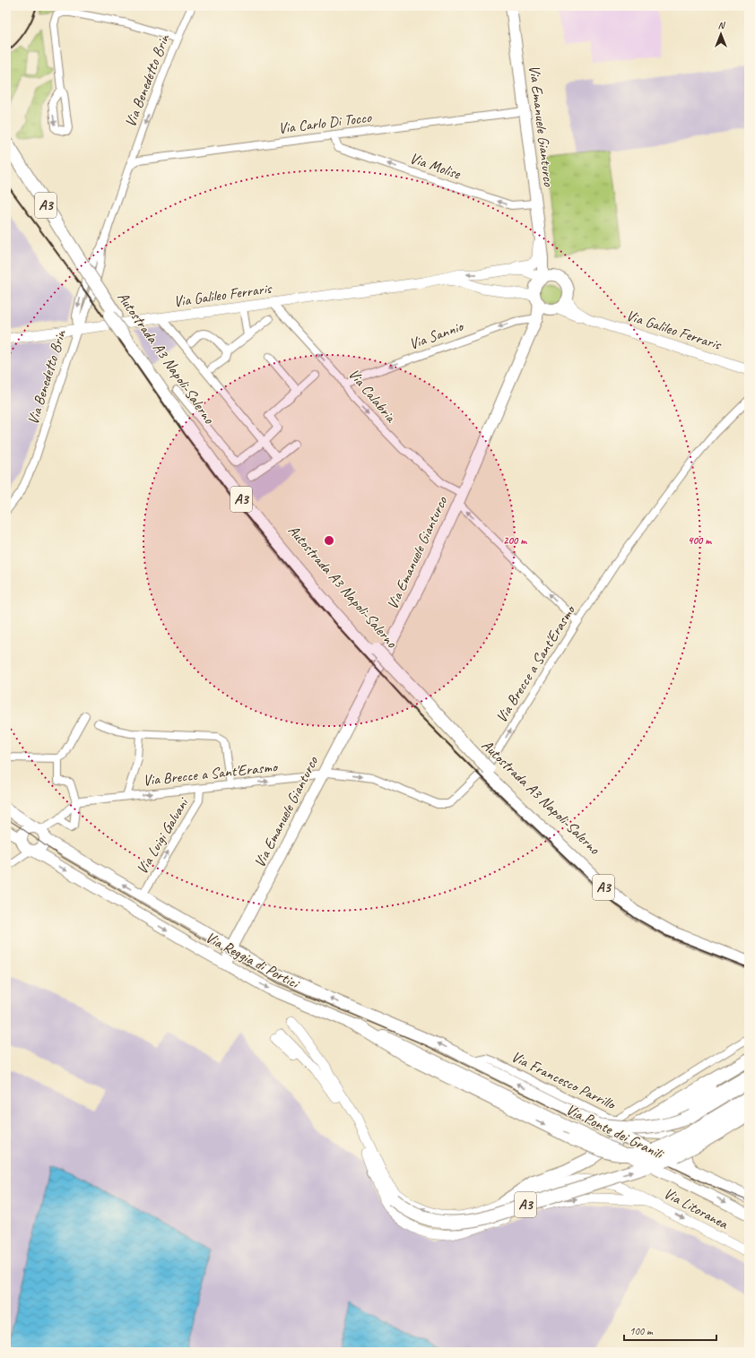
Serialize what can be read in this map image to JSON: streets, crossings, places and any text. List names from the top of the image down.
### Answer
{
  "streets": {
    "highway": ["A3", "Autostrada A3 Napoli-Salerno"],
    "main road": [
      "Via Emanuele Gianturco",
      "Via Galileo Ferraris",
      "Via Reggia di Portici",
      "Via Ponte dei Granili",
      "Via Litoranea"
    ],
    "street": [
      "Via Benedetto Brin",
      "Via Carlo Di Tocco",
      "Via Molise",
      "Via Sannio",
      "Via Calabria",
      "Via Brecce a Sant'Erasmo",
      "Via Luigi Galvani",
      "Via Francesco Parrillo"
    ]
  },
  "crossings": [
    ["Via Benedetto Brin", "Via Carlo Di Tocco"],
    ["Via Benedetto Brin", "Via Galileo Ferraris"],
    ["Via Carlo Di Tocco", "Via Emanuele Gianturco"],
    ["Via Carlo Di Tocco", "Via Molise"],
    ["Via Emanuele Gianturco", "Via Molise"],
    ["Via Emanuele Gianturco", "Via Galileo Ferraris"],
    ["Via Emanuele Gianturco", "Via Sannio"],
    ["Via Emanuele Gianturco", "Via Calabria"],
    ["Via Emanuele Gianturco", "Via Brecce a Sant'Erasmo"],
    ["Via Emanuele Gianturco", "Via Reggia di Portici"],
    ["A3", "Via Litoranea"],
    ["Via Galileo Ferraris", "Via Calabria"],
    ["Via Sannio", "Via Calabria"],
    ["Via Calabria", "Via Brecce a Sant'Erasmo"],
    ["Via Brecce a Sant'Erasmo", "Via Luigi Galvani"],
    ["Via Luigi Galvani", "Via Reggia di Portici"],
    ["Via Reggia di Portici", "Via Francesco Parrillo"],
    ["Via Reggia di Portici", "Via Ponte dei Granili"],
    ["Via Francesco Parrillo", "Via Ponte dei Granili"]
  ],
  "one_way": [
    "Via Molise",
    "Via Sannio",
    "Via Brecce a Sant'Erasmo",
    "Via Luigi Galvani",
    "Via Litoranea"
  ],
  "scale_bar": "100 m",
  "north": "top",
  "rings": ["200 m", "400 m"]
}
